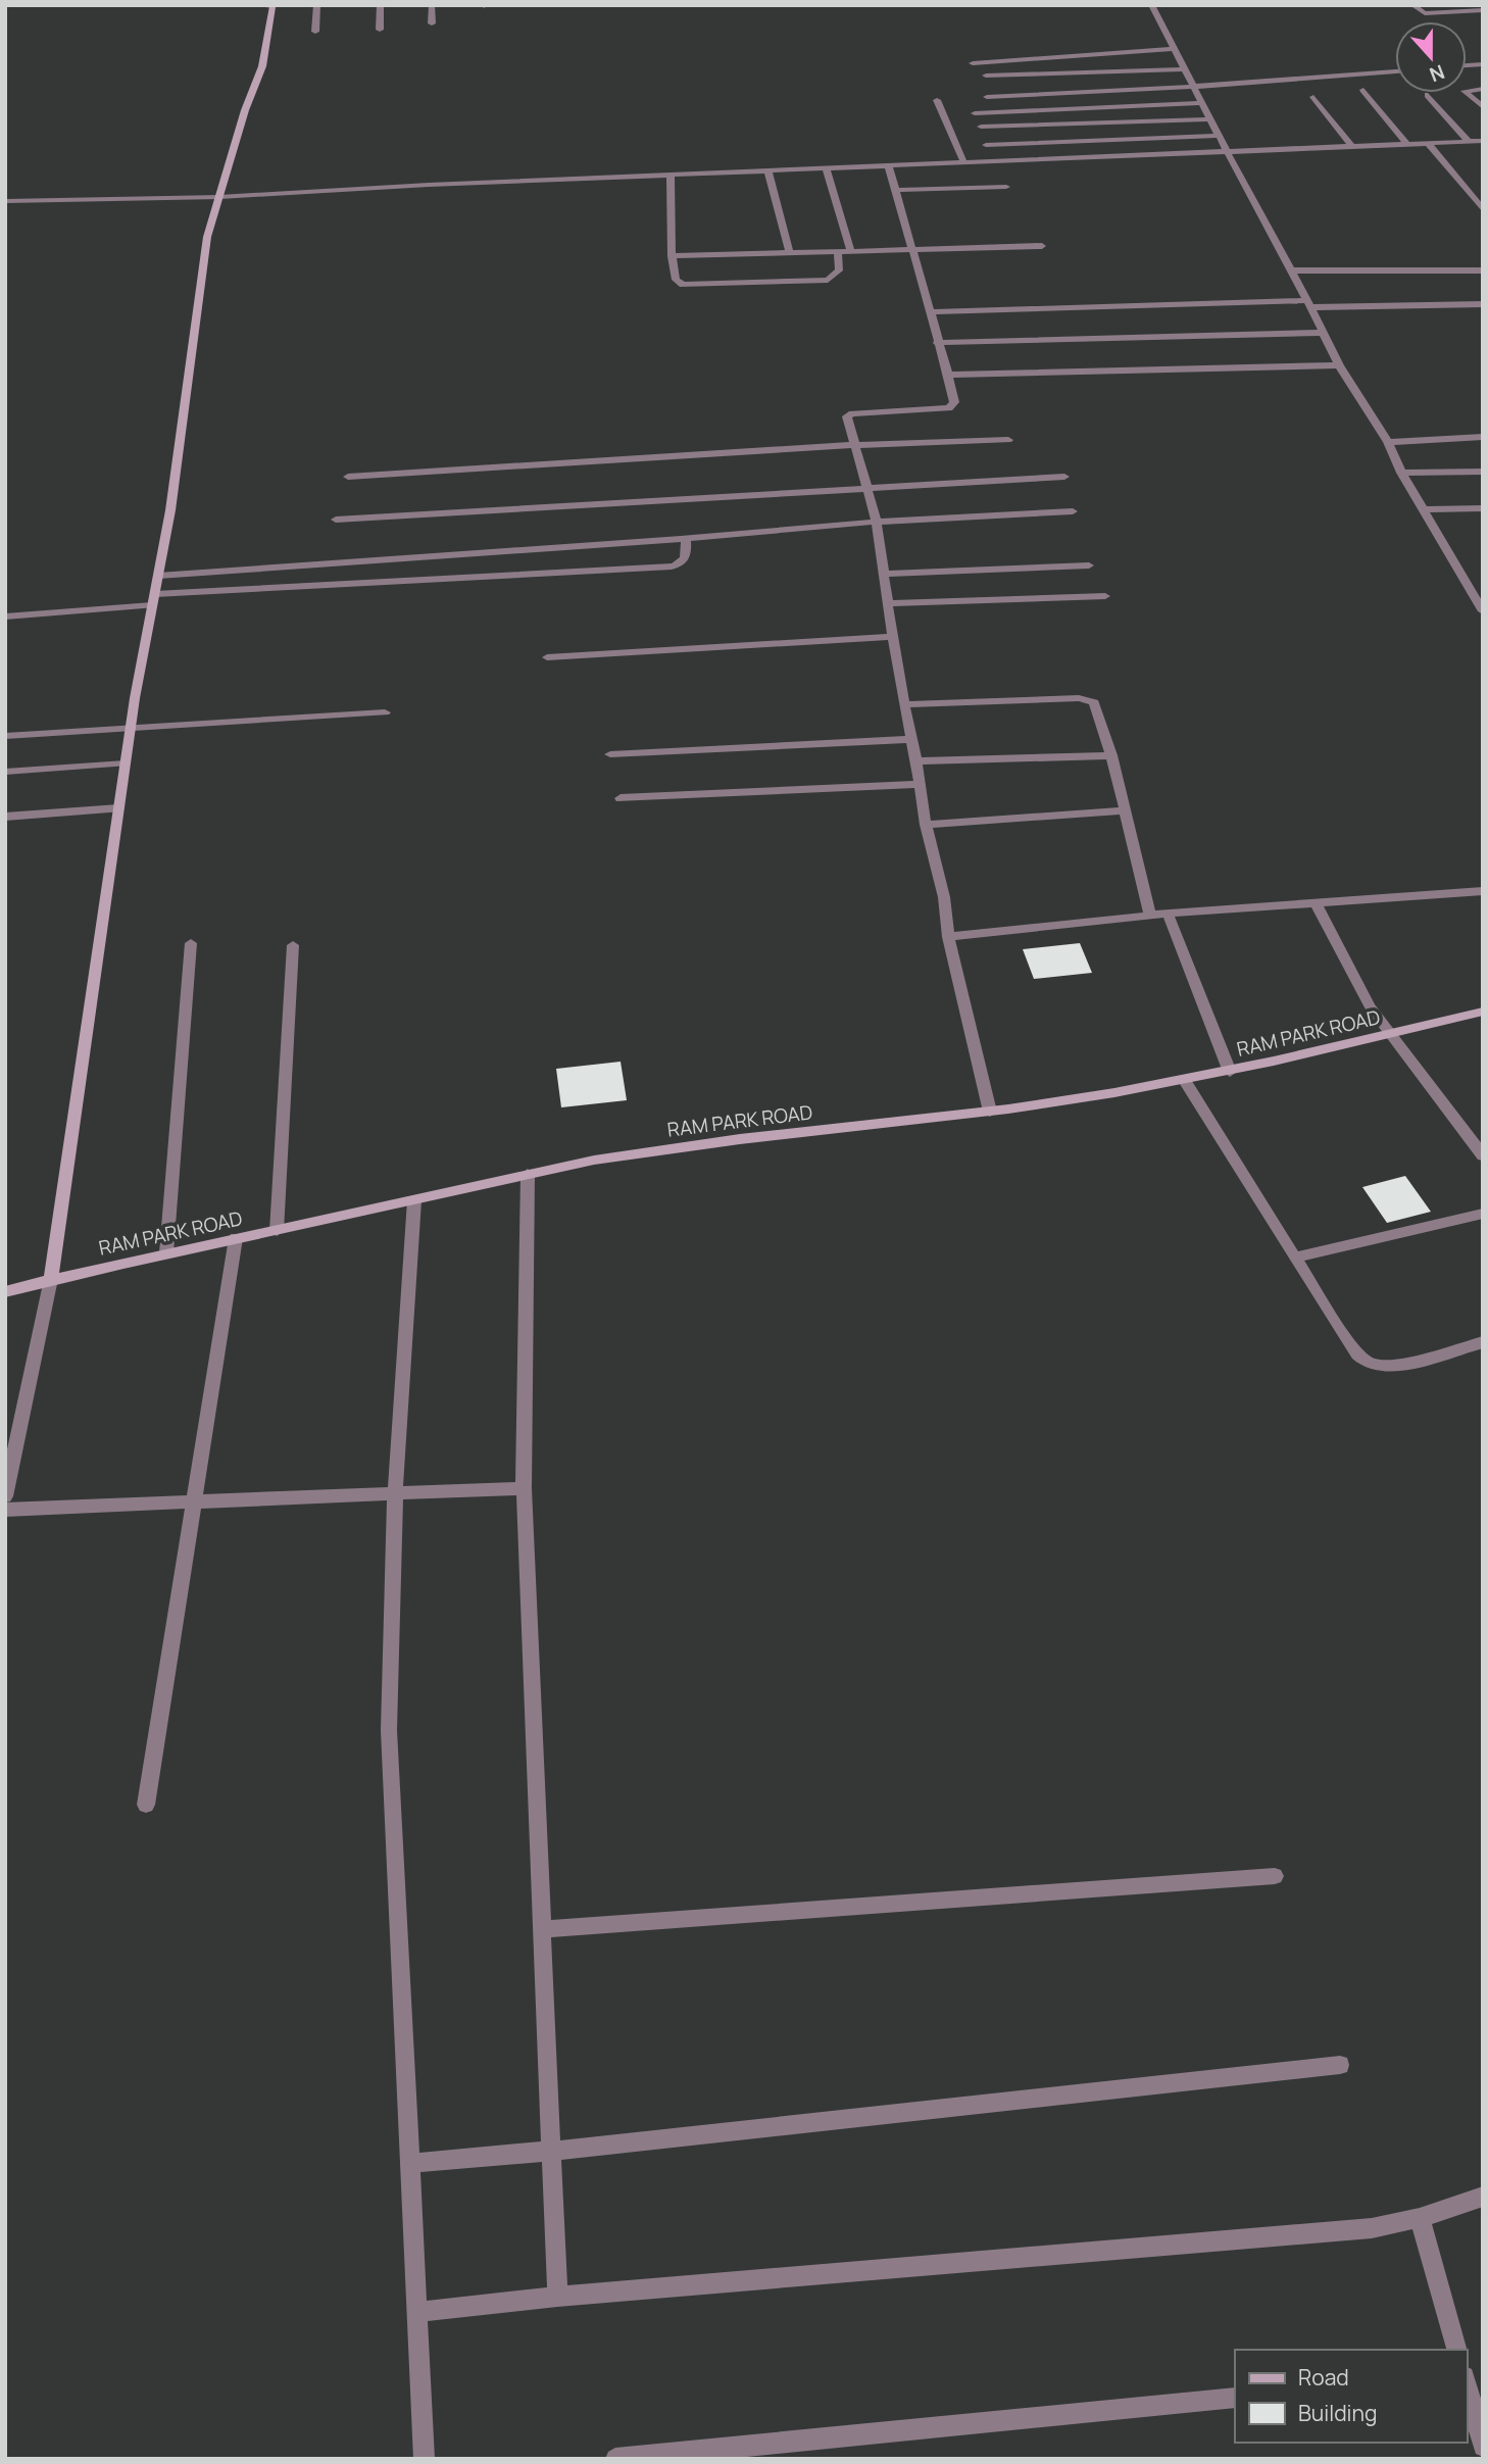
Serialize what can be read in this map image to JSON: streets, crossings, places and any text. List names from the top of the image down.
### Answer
{
  "streets": {
    "street": ["RAM PARK ROAD"]
  },
  "legend": ["Road", "Building"],
  "north": "bottom"
}
